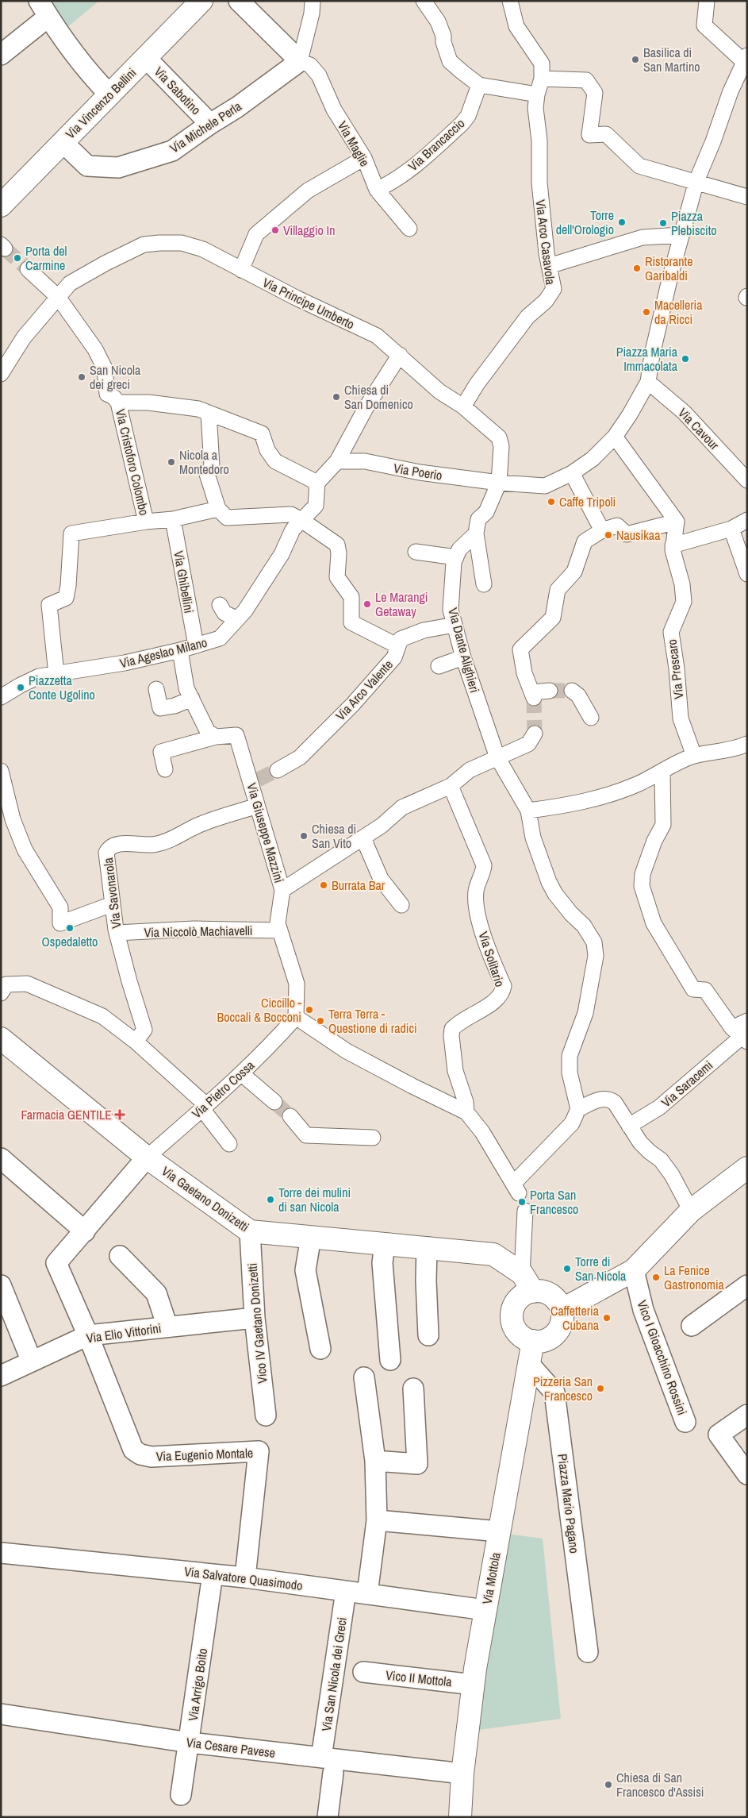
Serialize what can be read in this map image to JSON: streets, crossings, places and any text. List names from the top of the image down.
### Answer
{
  "streets": {
    "street": [
      "Via Sabotino",
      "Via Vincenzo Bellini",
      "Via Michele Perla",
      "Via Maglie",
      "Via Brancaccio",
      "Via Arco Casavola",
      "Via Principe Umberto",
      "Via Cavour",
      "Via Cristoforo Colombo",
      "Via Poerio",
      "Via Ghibellini",
      "Via Dante Alighieri",
      "Via Ageslao Milano",
      "Via Prescaro",
      "Via Arco Valente",
      "Via Giuseppe Mazzini",
      "Via Savonarola",
      "Via Niccolò Machiavelli",
      "Via Solitario",
      "Via Saracemi",
      "Via Pietro Cossa",
      "Via Gaetano Donizetti",
      "Vico IV Gaetano Donizetti",
      "Via Elio Vittorini",
      "Vico I Gioacchino Rossini",
      "Via Eugenio Montale",
      "Piazza Mario Pagano",
      "Via Salvatore Quasimodo",
      "Via Mottola",
      "Via San Nicola dei Greci",
      "Vico II Mottola",
      "Via Arrigo Boito",
      "Via Cesare Pavese"
    ]
  },
  "crossings": [
    ["Via Sabotino", "Via Vincenzo Bellini"],
    ["Via Sabotino", "Via Michele Perla"],
    ["Via Vincenzo Bellini", "Via Michele Perla"],
    ["Via Michele Perla", "Via Maglie"],
    ["Via Maglie", "Via Brancaccio"],
    ["Via Arco Casavola", "Via Principe Umberto"],
    ["Via Principe Umberto", "Via Poerio"],
    ["Via Principe Umberto", "Via Dante Alighieri"],
    ["Via Cavour", "Via Poerio"],
    ["Via Cristoforo Colombo", "Via Ghibellini"],
    ["Via Cristoforo Colombo", "Via Ageslao Milano"],
    ["Via Poerio", "Via Dante Alighieri"],
    ["Via Ghibellini", "Via Ageslao Milano"],
    ["Via Dante Alighieri", "Via Arco Valente"],
    ["Via Giuseppe Mazzini", "Via Savonarola"],
    ["Via Giuseppe Mazzini", "Via Niccolò Machiavelli"],
    ["Via Giuseppe Mazzini", "Via Pietro Cossa"],
    ["Via Savonarola", "Via Niccolò Machiavelli"],
    ["Via Pietro Cossa", "Via Gaetano Donizetti"],
    ["Via Gaetano Donizetti", "Vico IV Gaetano Donizetti"],
    ["Via Gaetano Donizetti", "Via Mottola"],
    ["Vico IV Gaetano Donizetti", "Via Elio Vittorini"],
    ["Via Elio Vittorini", "Via Eugenio Montale"],
    ["Via Eugenio Montale", "Via Salvatore Quasimodo"],
    ["Piazza Mario Pagano", "Via Mottola"],
    ["Via Salvatore Quasimodo", "Via Mottola"],
    ["Via Salvatore Quasimodo", "Via San Nicola dei Greci"],
    ["Via Salvatore Quasimodo", "Via Arrigo Boito"],
    ["Via Mottola", "Vico II Mottola"],
    ["Via Mottola", "Via Cesare Pavese"],
    ["Via San Nicola dei Greci", "Via Cesare Pavese"],
    ["Via Arrigo Boito", "Via Cesare Pavese"]
  ],
  "places": {
    "other": [
      "Basilica di San Martino",
      "Torre dell'Orologio",
      "Piazza Plebiscito",
      "Villaggio In",
      "Porta del Carmine",
      "Ristorante Garibaldi",
      "Macelleria da Ricci",
      "Piazza Maria Immacolata",
      "San Nicola dei greci",
      "Chiesa di San Domenico",
      "Nicola a Montedoro",
      "Caffe Tripoli",
      "Nausikaa",
      "Le Marangi Getaway",
      "Piazzetta Conte Ugolino",
      "Chiesa di San Vito",
      "Burrata Bar",
      "Ospedaletto",
      "Ciccillo - Boccali & Bocconi",
      "Terra Terra - Questione di radici",
      "Torre dei mulini di san Nicola",
      "Porta San Francesco",
      "Torre di San Nicola",
      "La Fenice Gastronomia",
      "Caffetteria Cubana",
      "Pizzeria San Francesco",
      "Chiesa di San Francesco d'Assisi"
    ],
    "health": ["Farmacia GENTILE"]
  }
}
